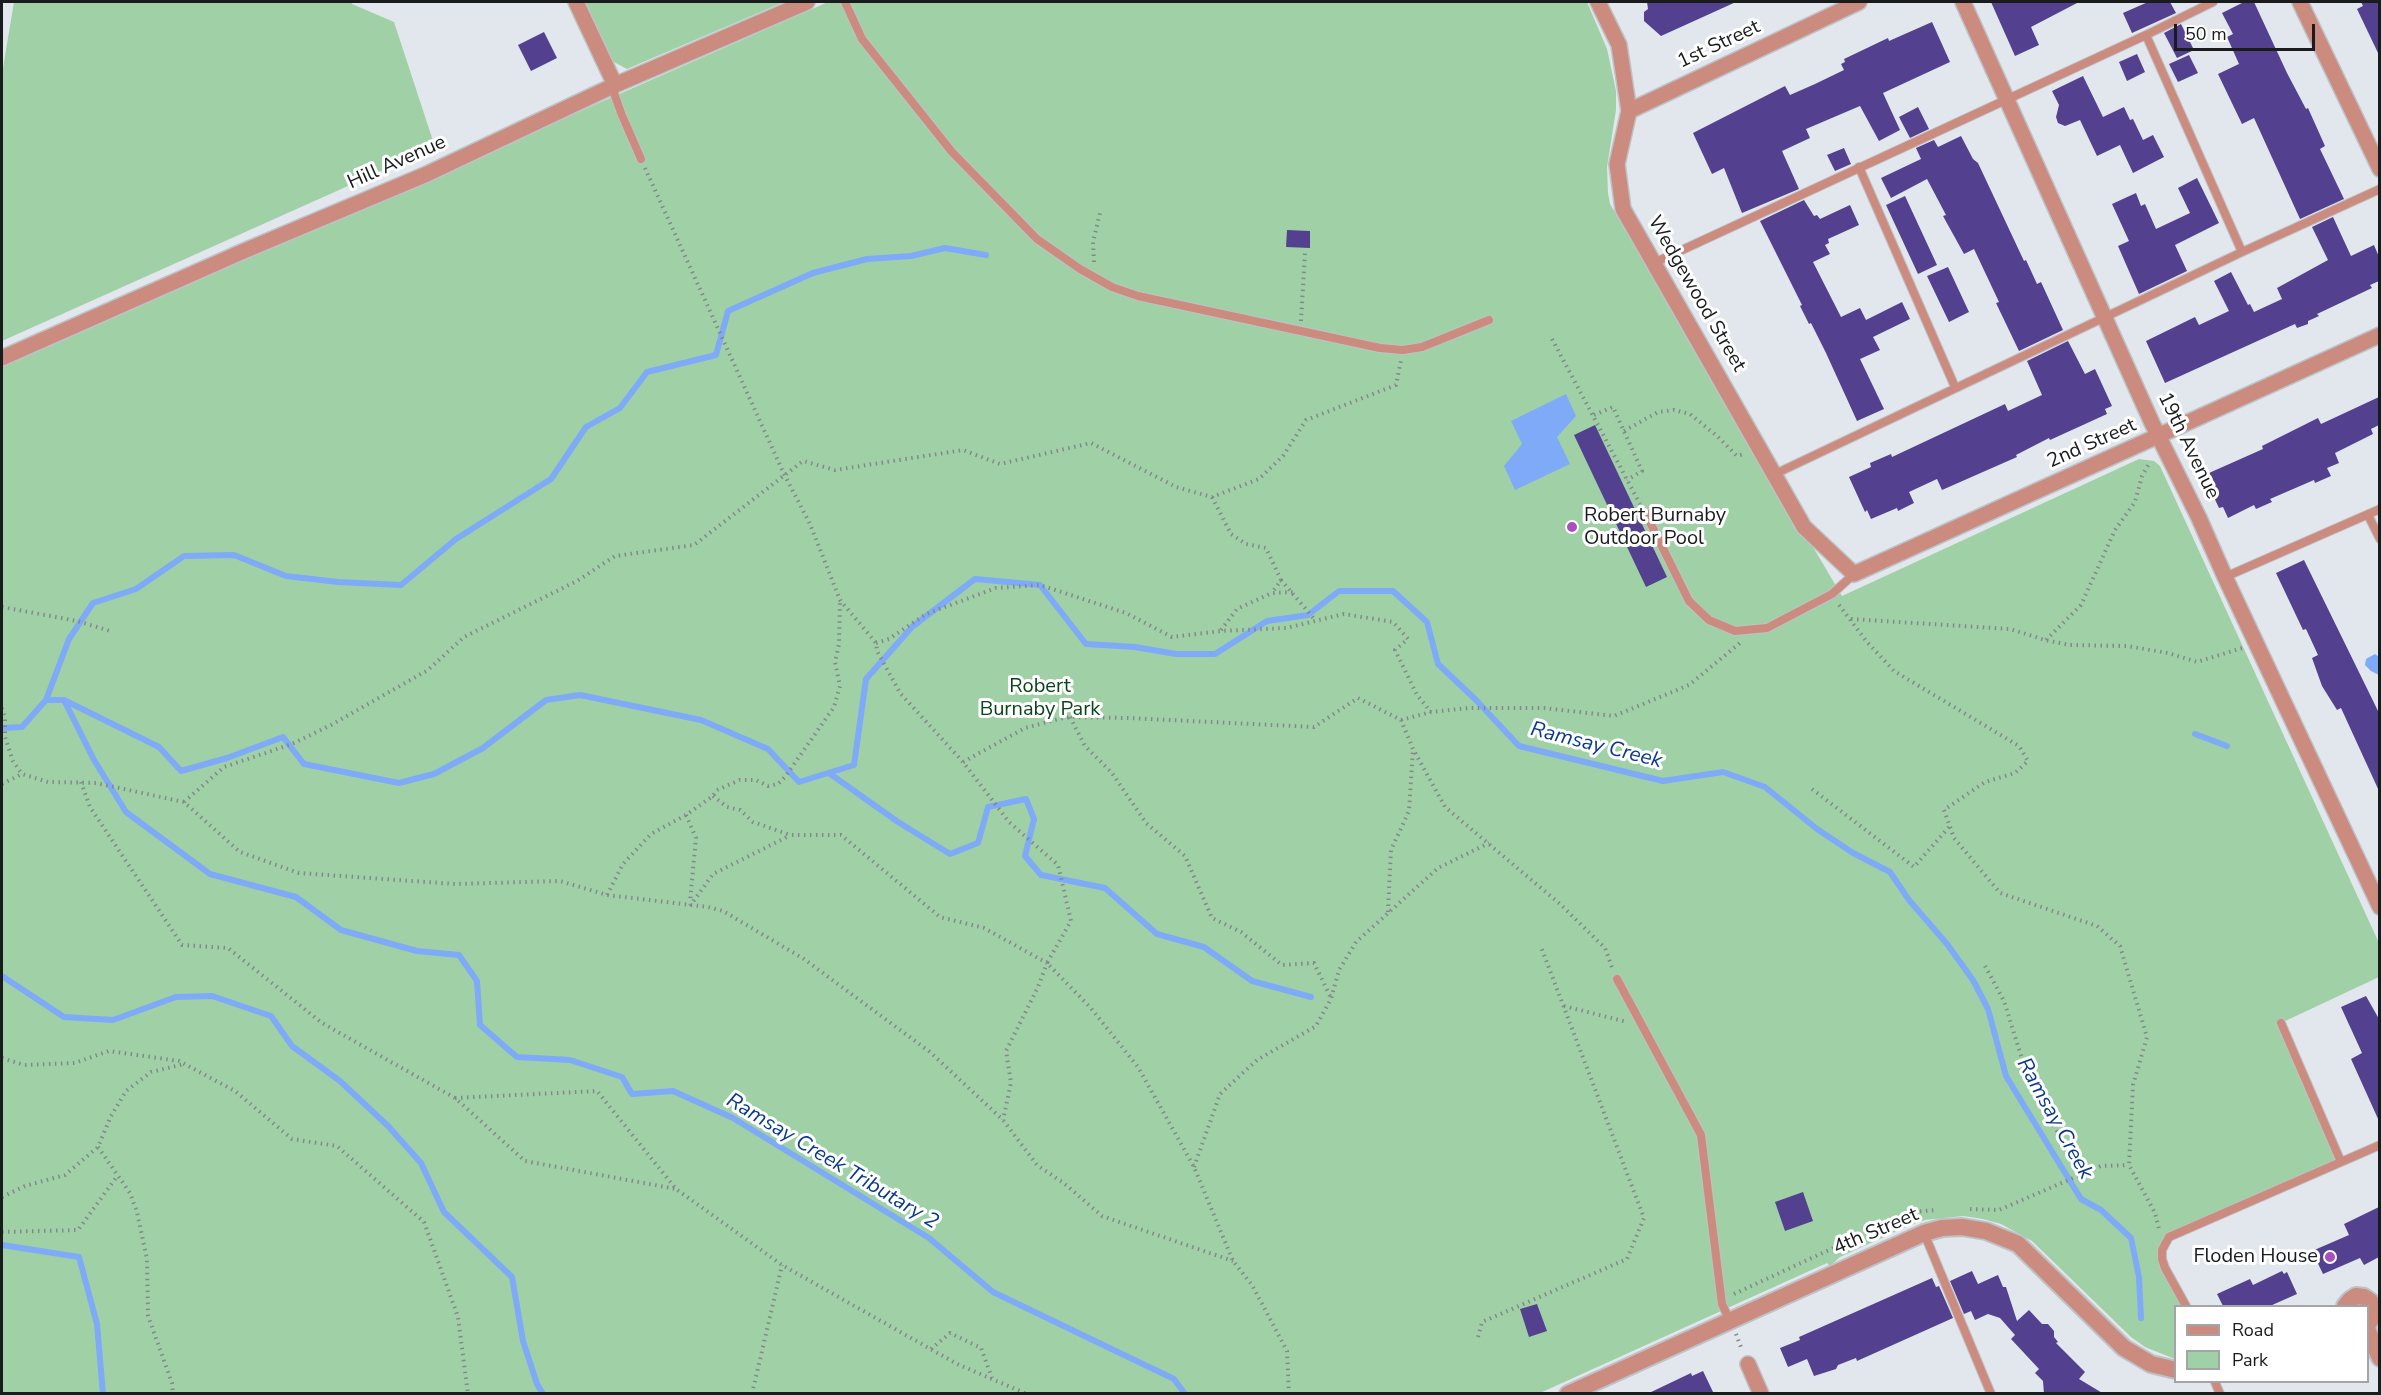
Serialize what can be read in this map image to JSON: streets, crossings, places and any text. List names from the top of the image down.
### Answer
{
  "streets": {
    "street": [
      "1st Street",
      "Hill Avenue",
      "Wedgewood Street",
      "2nd Street",
      "19th Avenue",
      "4th Street"
    ]
  },
  "crossings": [
    ["1st Street", "Wedgewood Street"],
    ["Wedgewood Street", "2nd Street"],
    ["2nd Street", "19th Avenue"]
  ],
  "water": ["Ramsay Creek", "Ramsay Creek Tributary 2"],
  "parks": ["Robert Burnaby Park"],
  "places": ["Robert Burnaby Outdoor Pool", "Floden House"],
  "legend": ["Road", "Park"],
  "scale_bar": "50 m"
}
